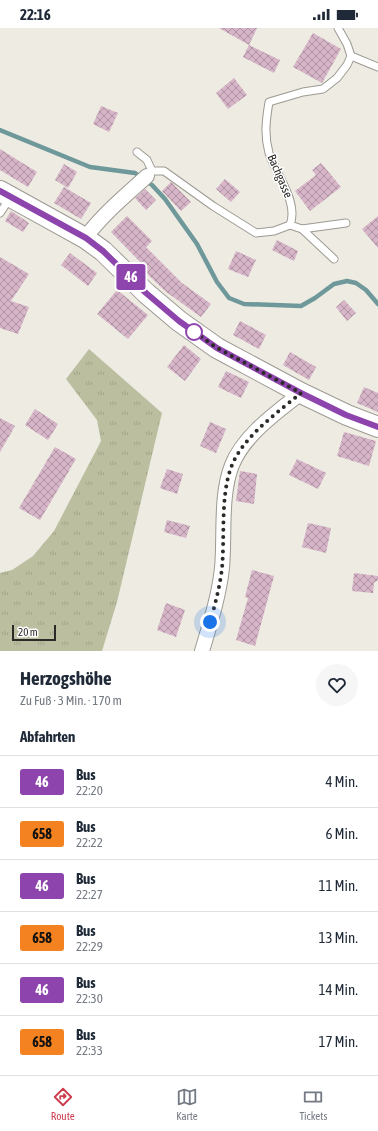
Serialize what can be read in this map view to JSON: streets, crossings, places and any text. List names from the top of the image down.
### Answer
{
  "streets": {
    "lane": ["Bachgasse"]
  },
  "lines": ["bus line 46"],
  "scale_bar": "20 m",
  "page": {
    "status": "22:16",
    "on_map": "46",
    "scale": "20 m",
    "heading": [
      ["Herzogshöhe", "Zu Fuß · 3 Min. · 170 m"],
      "Abfahrten"
    ],
    "list": [
      {
        "mark": "46",
        "name": "Bus",
        "note": "22:20",
        "value": "4 Min."
      },
      {
        "mark": "658",
        "name": "Bus",
        "note": "22:22",
        "value": "6 Min."
      },
      {
        "mark": "46",
        "name": "Bus",
        "note": "22:27",
        "value": "11 Min."
      },
      {
        "mark": "658",
        "name": "Bus",
        "note": "22:29",
        "value": "13 Min."
      },
      {
        "mark": "46",
        "name": "Bus",
        "note": "22:30",
        "value": "14 Min."
      },
      {
        "mark": "658",
        "name": "Bus",
        "note": "22:33",
        "value": "17 Min."
      }
    ],
    "tabs": ["Route", "Karte", "Tickets"]
  }
}
